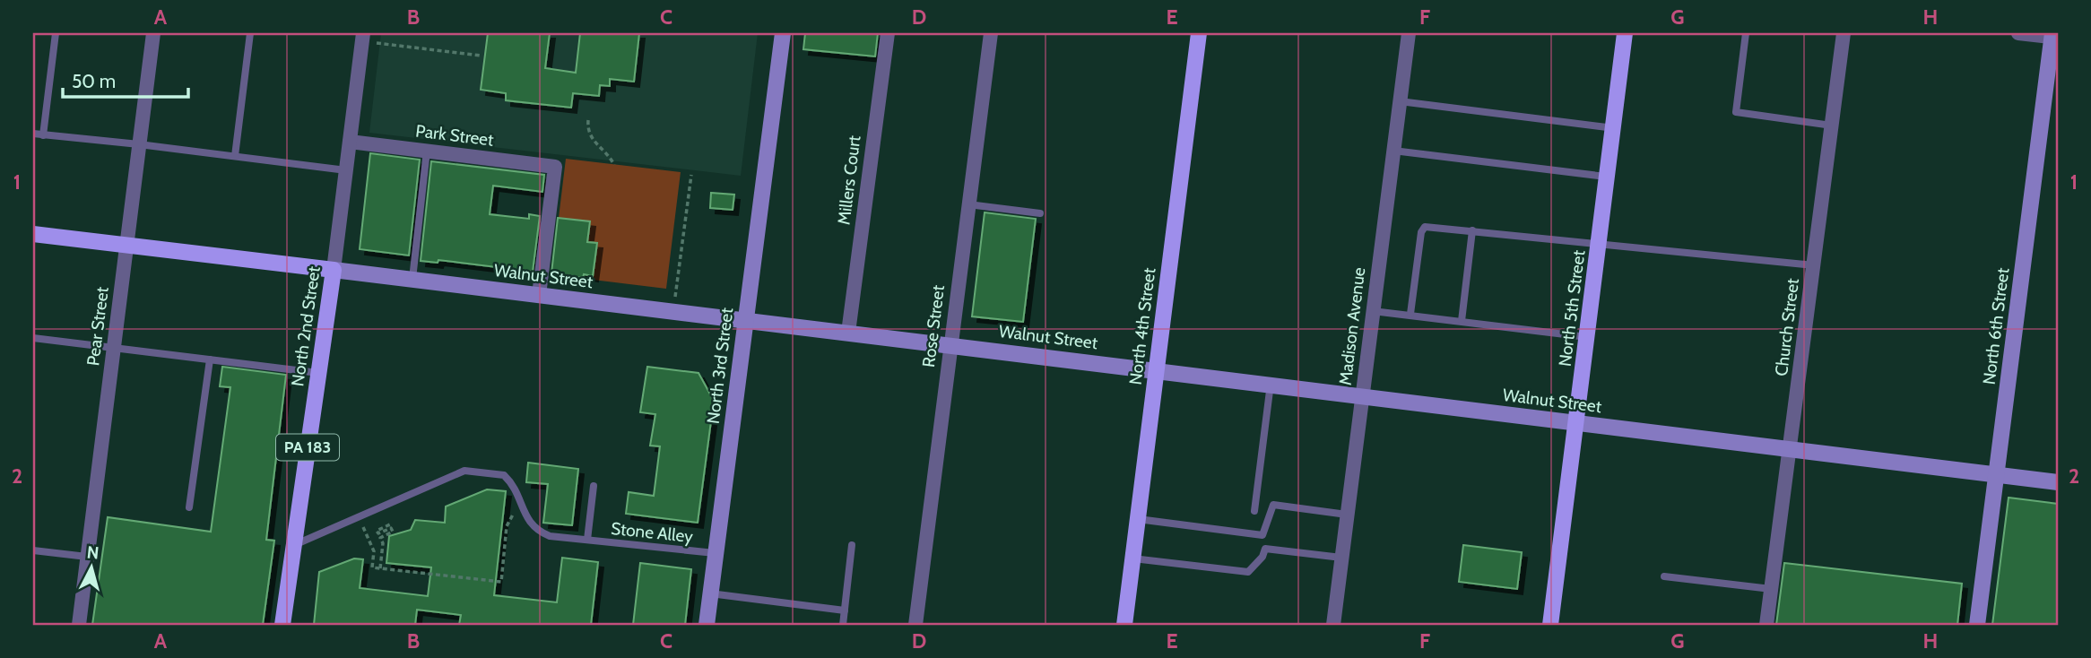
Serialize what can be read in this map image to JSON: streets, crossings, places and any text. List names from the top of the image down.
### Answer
{
  "streets": {
    "main road": [
      "Walnut Street",
      "North 5th Street",
      "North 2nd Street",
      "North 4th Street",
      "PA 183"
    ],
    "street": [
      "Park Street",
      "Millers Court",
      "Pear Street",
      "Rose Street",
      "Madison Avenue",
      "North 6th Street",
      "Church Street",
      "North 3rd Street"
    ],
    "lane": ["Stone Alley"]
  },
  "crossings": [
    ["Park Street", "Walnut Street"],
    ["Park Street", "North 2nd Street"],
    ["Millers Court", "Walnut Street"],
    ["Walnut Street", "North 5th Street"],
    ["Walnut Street", "Pear Street"],
    ["Walnut Street", "North 2nd Street"],
    ["Walnut Street", "Rose Street"],
    ["Walnut Street", "North 4th Street"],
    ["Walnut Street", "Madison Avenue"],
    ["Walnut Street", "North 6th Street"],
    ["Walnut Street", "Church Street"],
    ["Walnut Street", "North 3rd Street"],
    ["North 3rd Street", "Stone Alley"]
  ],
  "scale_bar": "50 m",
  "north": "top",
  "grid": {
    "columns": [
      "A",
      "B",
      "C",
      "D",
      "E",
      "F",
      "G",
      "H"
    ],
    "rows": ["1", "2"]
  }
}
